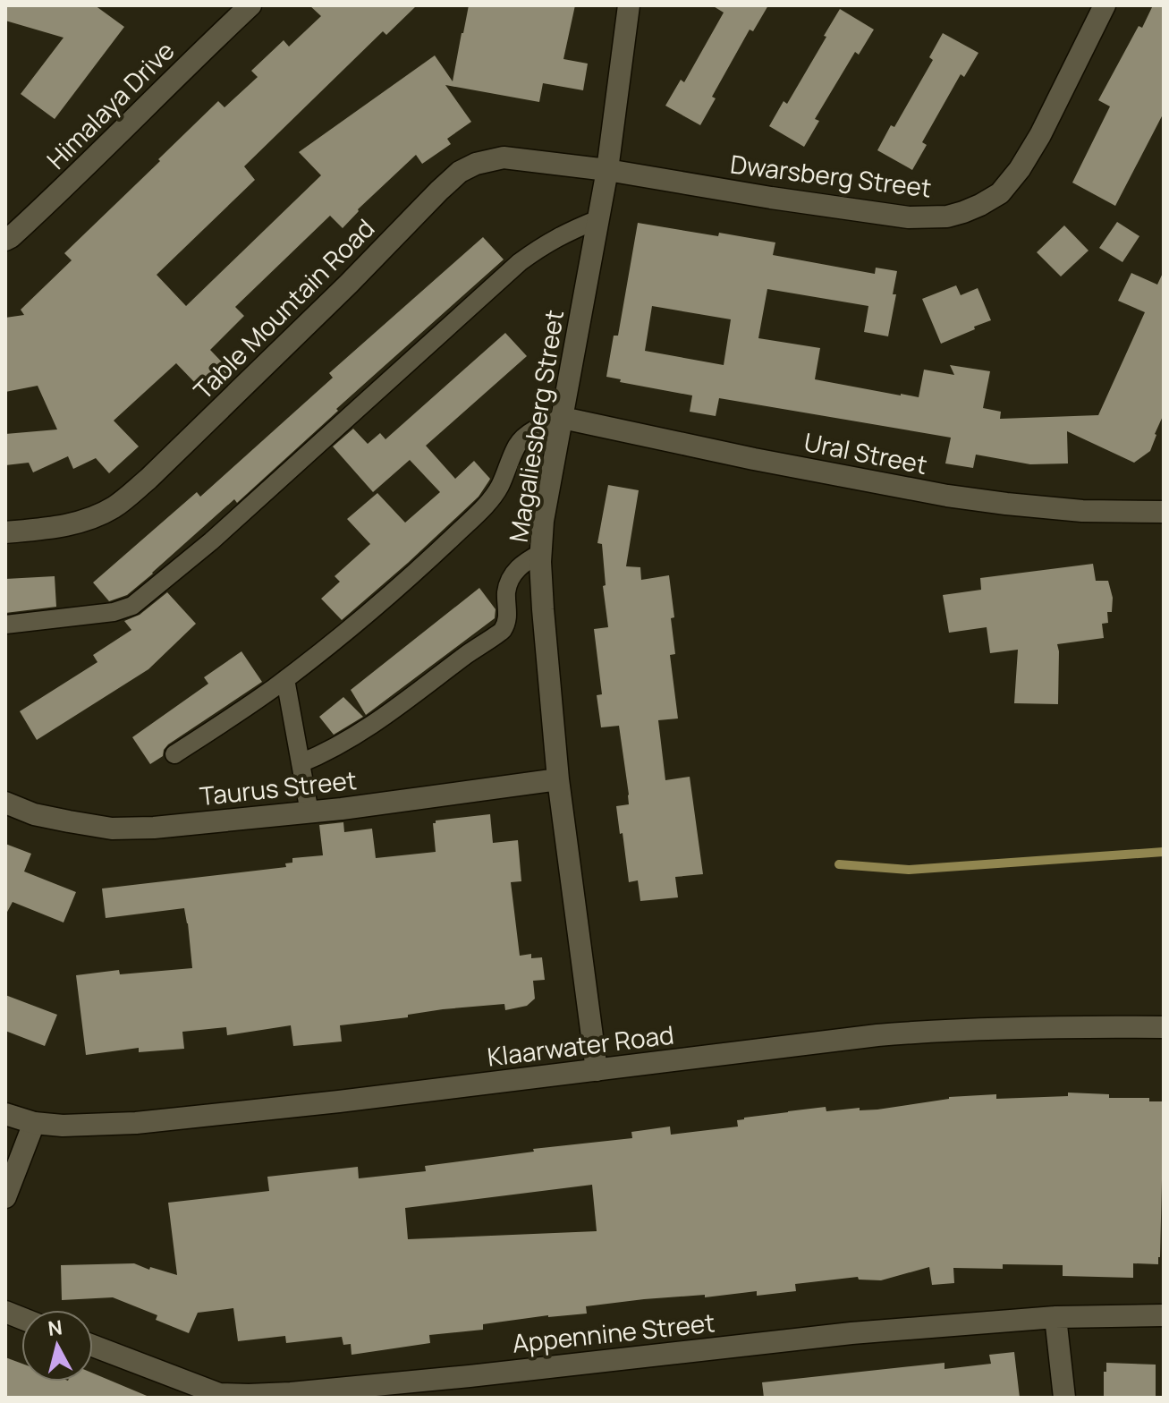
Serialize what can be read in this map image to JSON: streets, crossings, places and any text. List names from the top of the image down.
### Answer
{
  "streets": {
    "street": [
      "Himalaya Drive",
      "Dwarsberg Street",
      "Table Mountain Road",
      "Magaliesberg Street",
      "Ural Street",
      "Taurus Street",
      "Klaarwater Road",
      "Appennine Street"
    ]
  },
  "crossings": [
    ["Dwarsberg Street", "Table Mountain Road"],
    ["Dwarsberg Street", "Magaliesberg Street"],
    ["Table Mountain Road", "Magaliesberg Street"],
    ["Magaliesberg Street", "Ural Street"],
    ["Magaliesberg Street", "Taurus Street"],
    ["Magaliesberg Street", "Klaarwater Road"]
  ],
  "north": "top"
}
